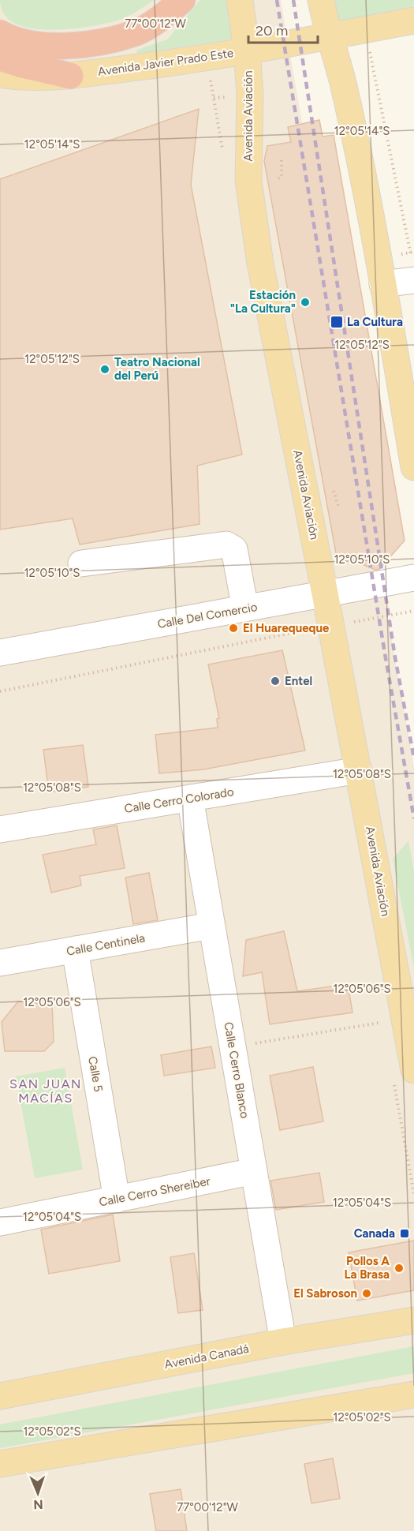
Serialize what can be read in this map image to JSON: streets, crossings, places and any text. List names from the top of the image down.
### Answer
{
  "streets": {
    "main road": ["Avenida Javier Prado Este", "Avenida Aviación", "Avenida Canadá"],
    "street": [
      "Calle Del Comercio",
      "Calle Cerro Colorado",
      "Calle Centinela",
      "Calle Cerro Blanco",
      "Calle 5",
      "Calle Cerro Shereiber"
    ]
  },
  "crossings": [
    ["Avenida Javier Prado Este", "Avenida Aviación"],
    ["Avenida Aviación", "Calle Del Comercio"],
    ["Avenida Aviación", "Calle Cerro Colorado"],
    ["Calle Cerro Colorado", "Calle Cerro Blanco"],
    ["Calle Centinela", "Calle Cerro Blanco"],
    ["Calle Centinela", "Calle 5"],
    ["Calle Cerro Blanco", "Calle Cerro Shereiber"],
    ["Calle Cerro Blanco", "Avenida Canadá"],
    ["Calle 5", "Calle Cerro Shereiber"]
  ],
  "districts": ["SAN JUAN MACÍAS"],
  "places": {
    "other": [
      "Estación \"La Cultura\"",
      "Teatro Nacional del Perú",
      "El Huarequeque",
      "Entel",
      "Pollos A La Brasa",
      "El Sabroson"
    ],
    "transit": ["La Cultura", "Canada"]
  },
  "scale_bar": "20 m",
  "north": "bottom",
  "coordinates": [
    "77°00'12\"W",
    "12°05'14\"S",
    "12°05'12\"S",
    "12°05'10\"S",
    "12°05'08\"S",
    "12°05'06\"S",
    "12°05'04\"S",
    "12°05'02\"S"
  ]
}
